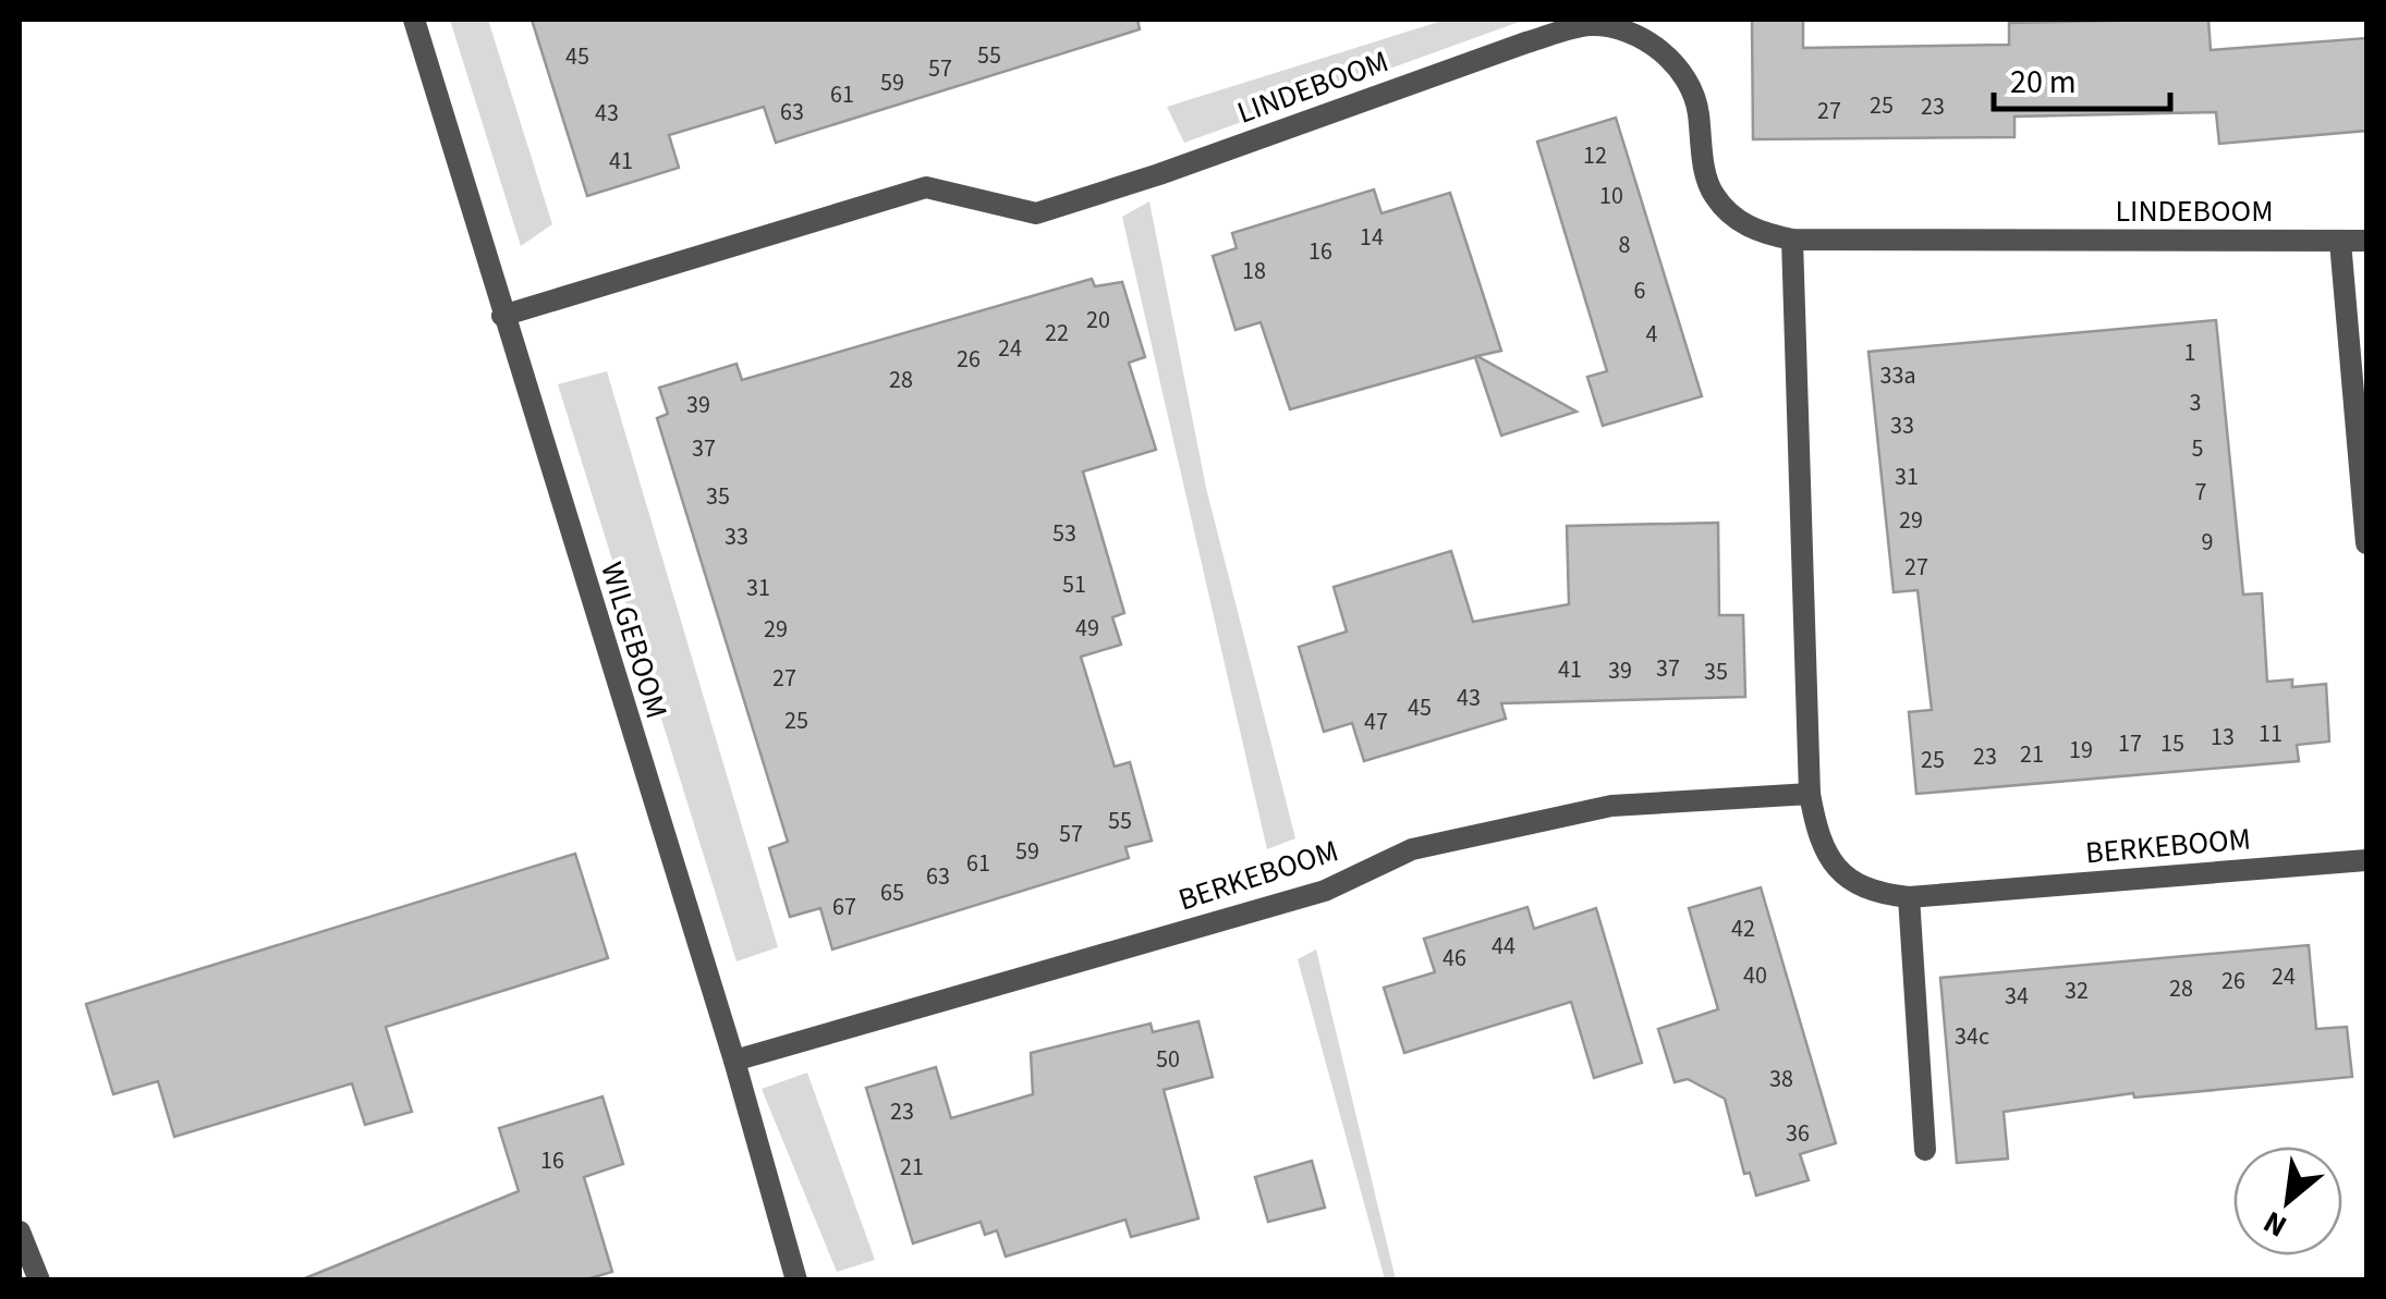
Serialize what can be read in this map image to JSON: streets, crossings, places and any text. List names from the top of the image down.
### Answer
{
  "streets": {
    "street": ["LINDEBOOM", "WILGEBOOM", "BERKEBOOM"]
  },
  "crossings": [
    ["LINDEBOOM", "WILGEBOOM"],
    ["LINDEBOOM", "BERKEBOOM"],
    ["WILGEBOOM", "BERKEBOOM"]
  ],
  "house_numbers": [
    "55",
    "45",
    "57",
    "59",
    "61",
    "25",
    "23",
    "27",
    "63",
    "43",
    "12",
    "41",
    "10",
    "14",
    "8",
    "16",
    "18",
    "6",
    "20",
    "22",
    "4",
    "24",
    "1",
    "26",
    "33a",
    "28",
    "3",
    "39",
    "33",
    "37",
    "5",
    "31",
    "7",
    "35",
    "29",
    "53",
    "33",
    "9",
    "27",
    "51",
    "31",
    "49",
    "29",
    "37",
    "41",
    "39",
    "35",
    "27",
    "43",
    "45",
    "25",
    "47",
    "11",
    "13",
    "17",
    "15",
    "19",
    "21",
    "23",
    "25",
    "55",
    "57",
    "59",
    "61",
    "63",
    "65",
    "67",
    "42",
    "44",
    "46",
    "40",
    "24",
    "26",
    "28",
    "32",
    "34",
    "34c",
    "50",
    "38",
    "23",
    "36",
    "16",
    "21"
  ],
  "scale_bar": "20 m",
  "north": "bottom left"
}
